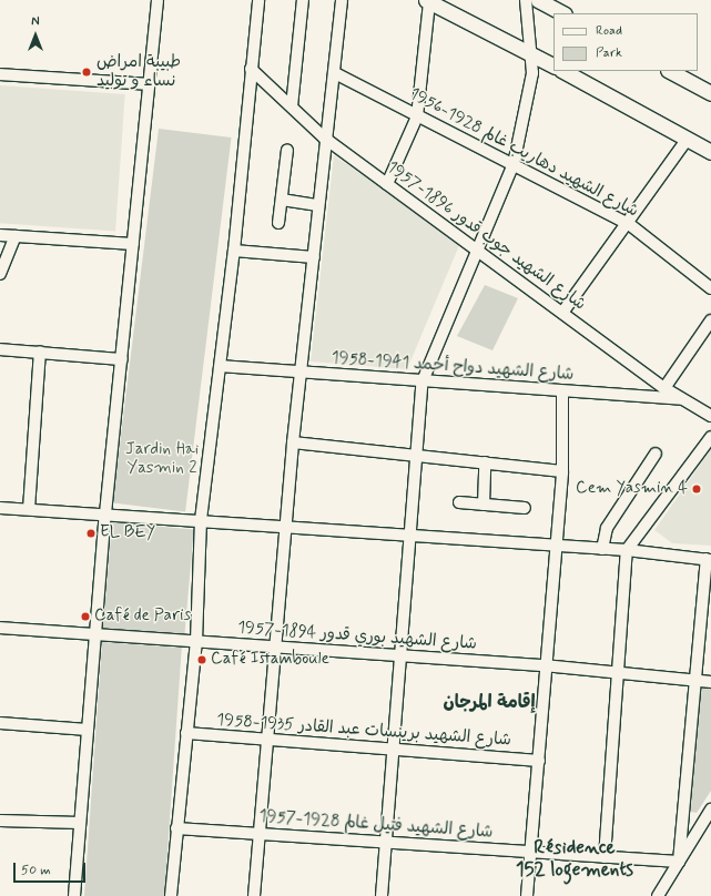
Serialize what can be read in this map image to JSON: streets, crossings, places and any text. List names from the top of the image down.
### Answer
{
  "streets": {
    "street": [
      "شارع الشهيد دهاريب غالم 1928-1956",
      "شارع الشهيد جوب قدور 1896-1957",
      "شارع الشهيد دواح أحمد 1941-1958",
      "شارع الشهيد بوري قدور 1894-1957",
      "شارع الشهيد برينسات عبد القادر 1935-1958",
      "شارع الشهيد فتيل غالم 1928-1957"
    ]
  },
  "crossings": [
    ["شارع الشهيد جوب قدور 1896-1957", "شارع الشهيد دواح أحمد 1941-1958"]
  ],
  "districts": ["إقامة المرجان", "Résidence 152 logements"],
  "parks": ["Jardin Hai Yasmin 2"],
  "places": [
    "طبيبة امراض نساء و توليد",
    "Cem Yasmin 4",
    "EL BEY",
    "Café de Paris",
    "Café Istamboule"
  ],
  "legend": ["Road", "Park"],
  "scale_bar": "50 m",
  "north": "top"
}
